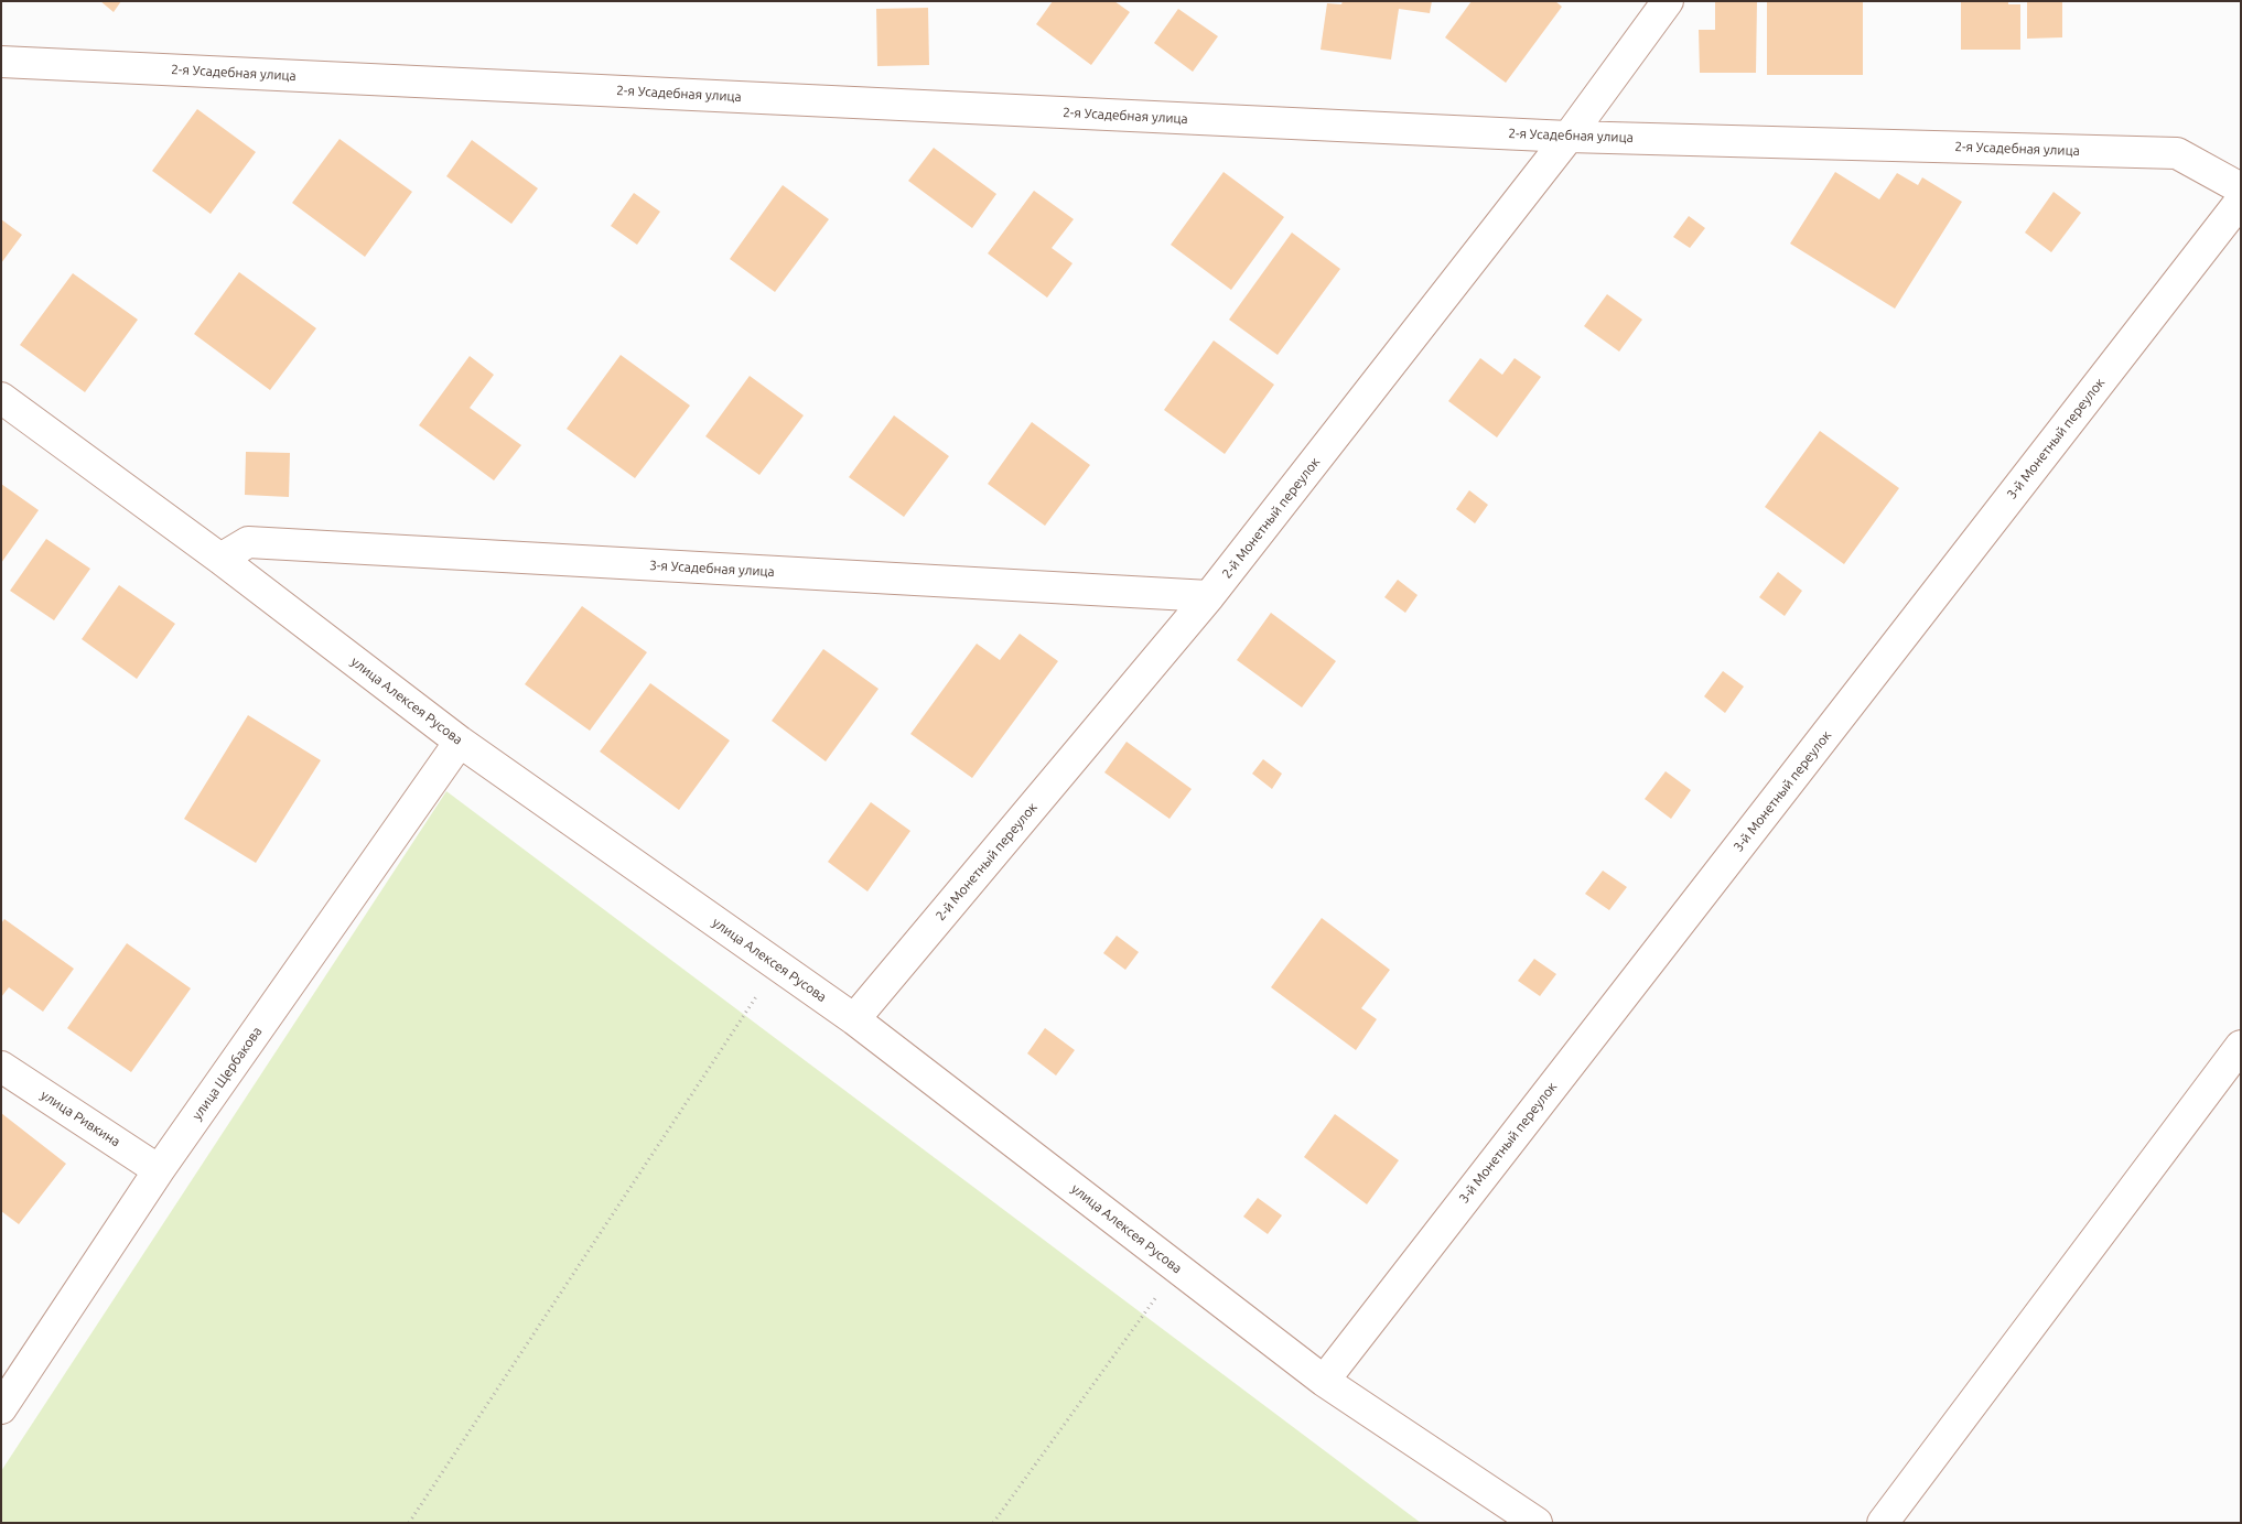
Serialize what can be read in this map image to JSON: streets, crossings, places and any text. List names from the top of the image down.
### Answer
{
  "streets": {
    "street": [
      "2-я Усадебная улица",
      "3-й Монетный переулок",
      "2-й Монетный переулок",
      "3-я Усадебная улица",
      "улица Алексея Русова",
      "улица Щербакова",
      "улица Ривкина"
    ]
  },
  "crossings": [
    ["2-я Усадебная улица", "2-й Монетный переулок"],
    ["3-й Монетный переулок", "улица Алексея Русова"],
    ["2-й Монетный переулок", "3-я Усадебная улица"],
    ["2-й Монетный переулок", "улица Алексея Русова"],
    ["3-я Усадебная улица", "улица Алексея Русова"],
    ["улица Алексея Русова", "улица Щербакова"],
    ["улица Щербакова", "улица Ривкина"]
  ]
}
